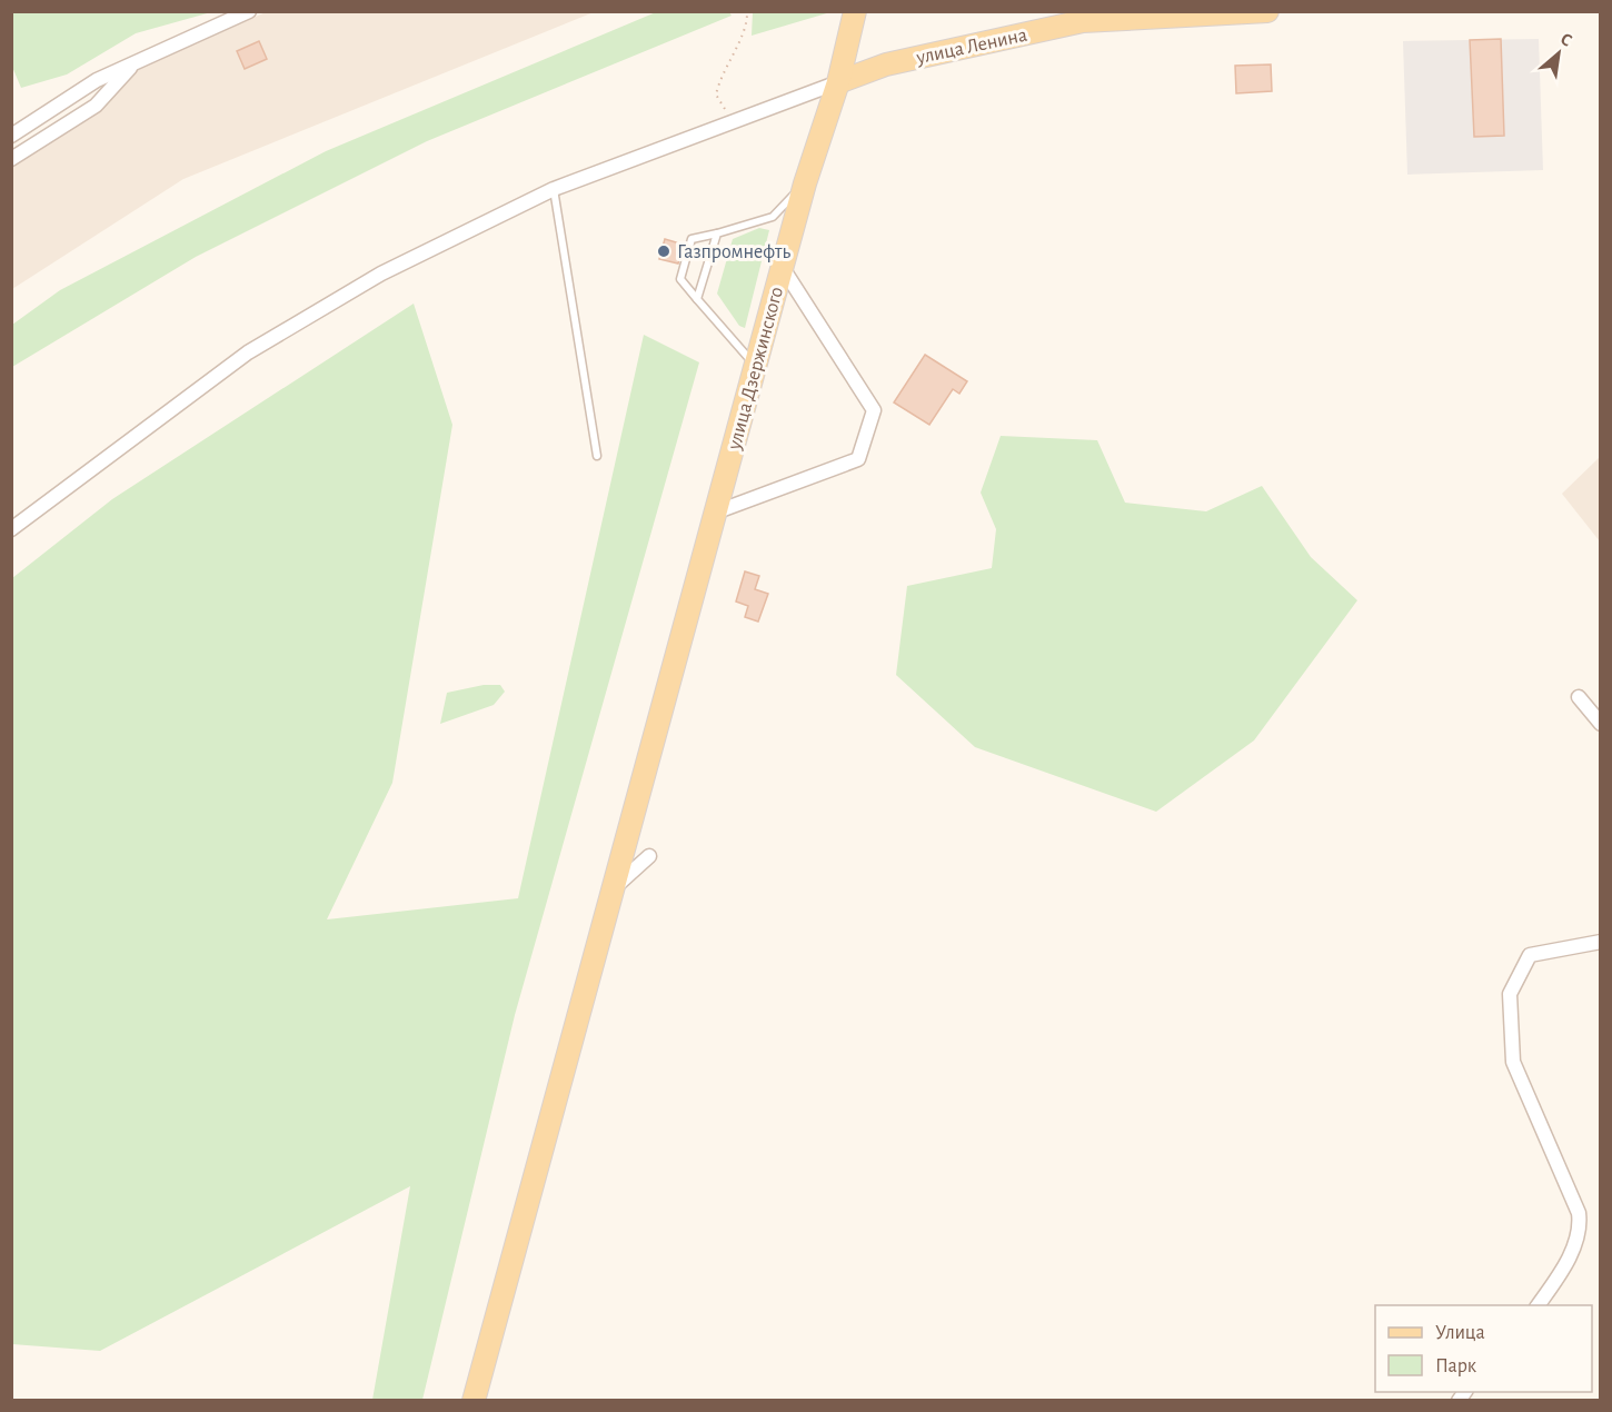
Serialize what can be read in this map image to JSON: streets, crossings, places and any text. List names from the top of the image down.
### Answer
{
  "streets": {
    "main road": ["улица Ленина", "улица Дзержинского"]
  },
  "crossings": [
    ["улица Ленина", "улица Дзержинского"]
  ],
  "places": ["Газпромнефть"],
  "legend": ["Улица", "Парк"],
  "north": "top right"
}
